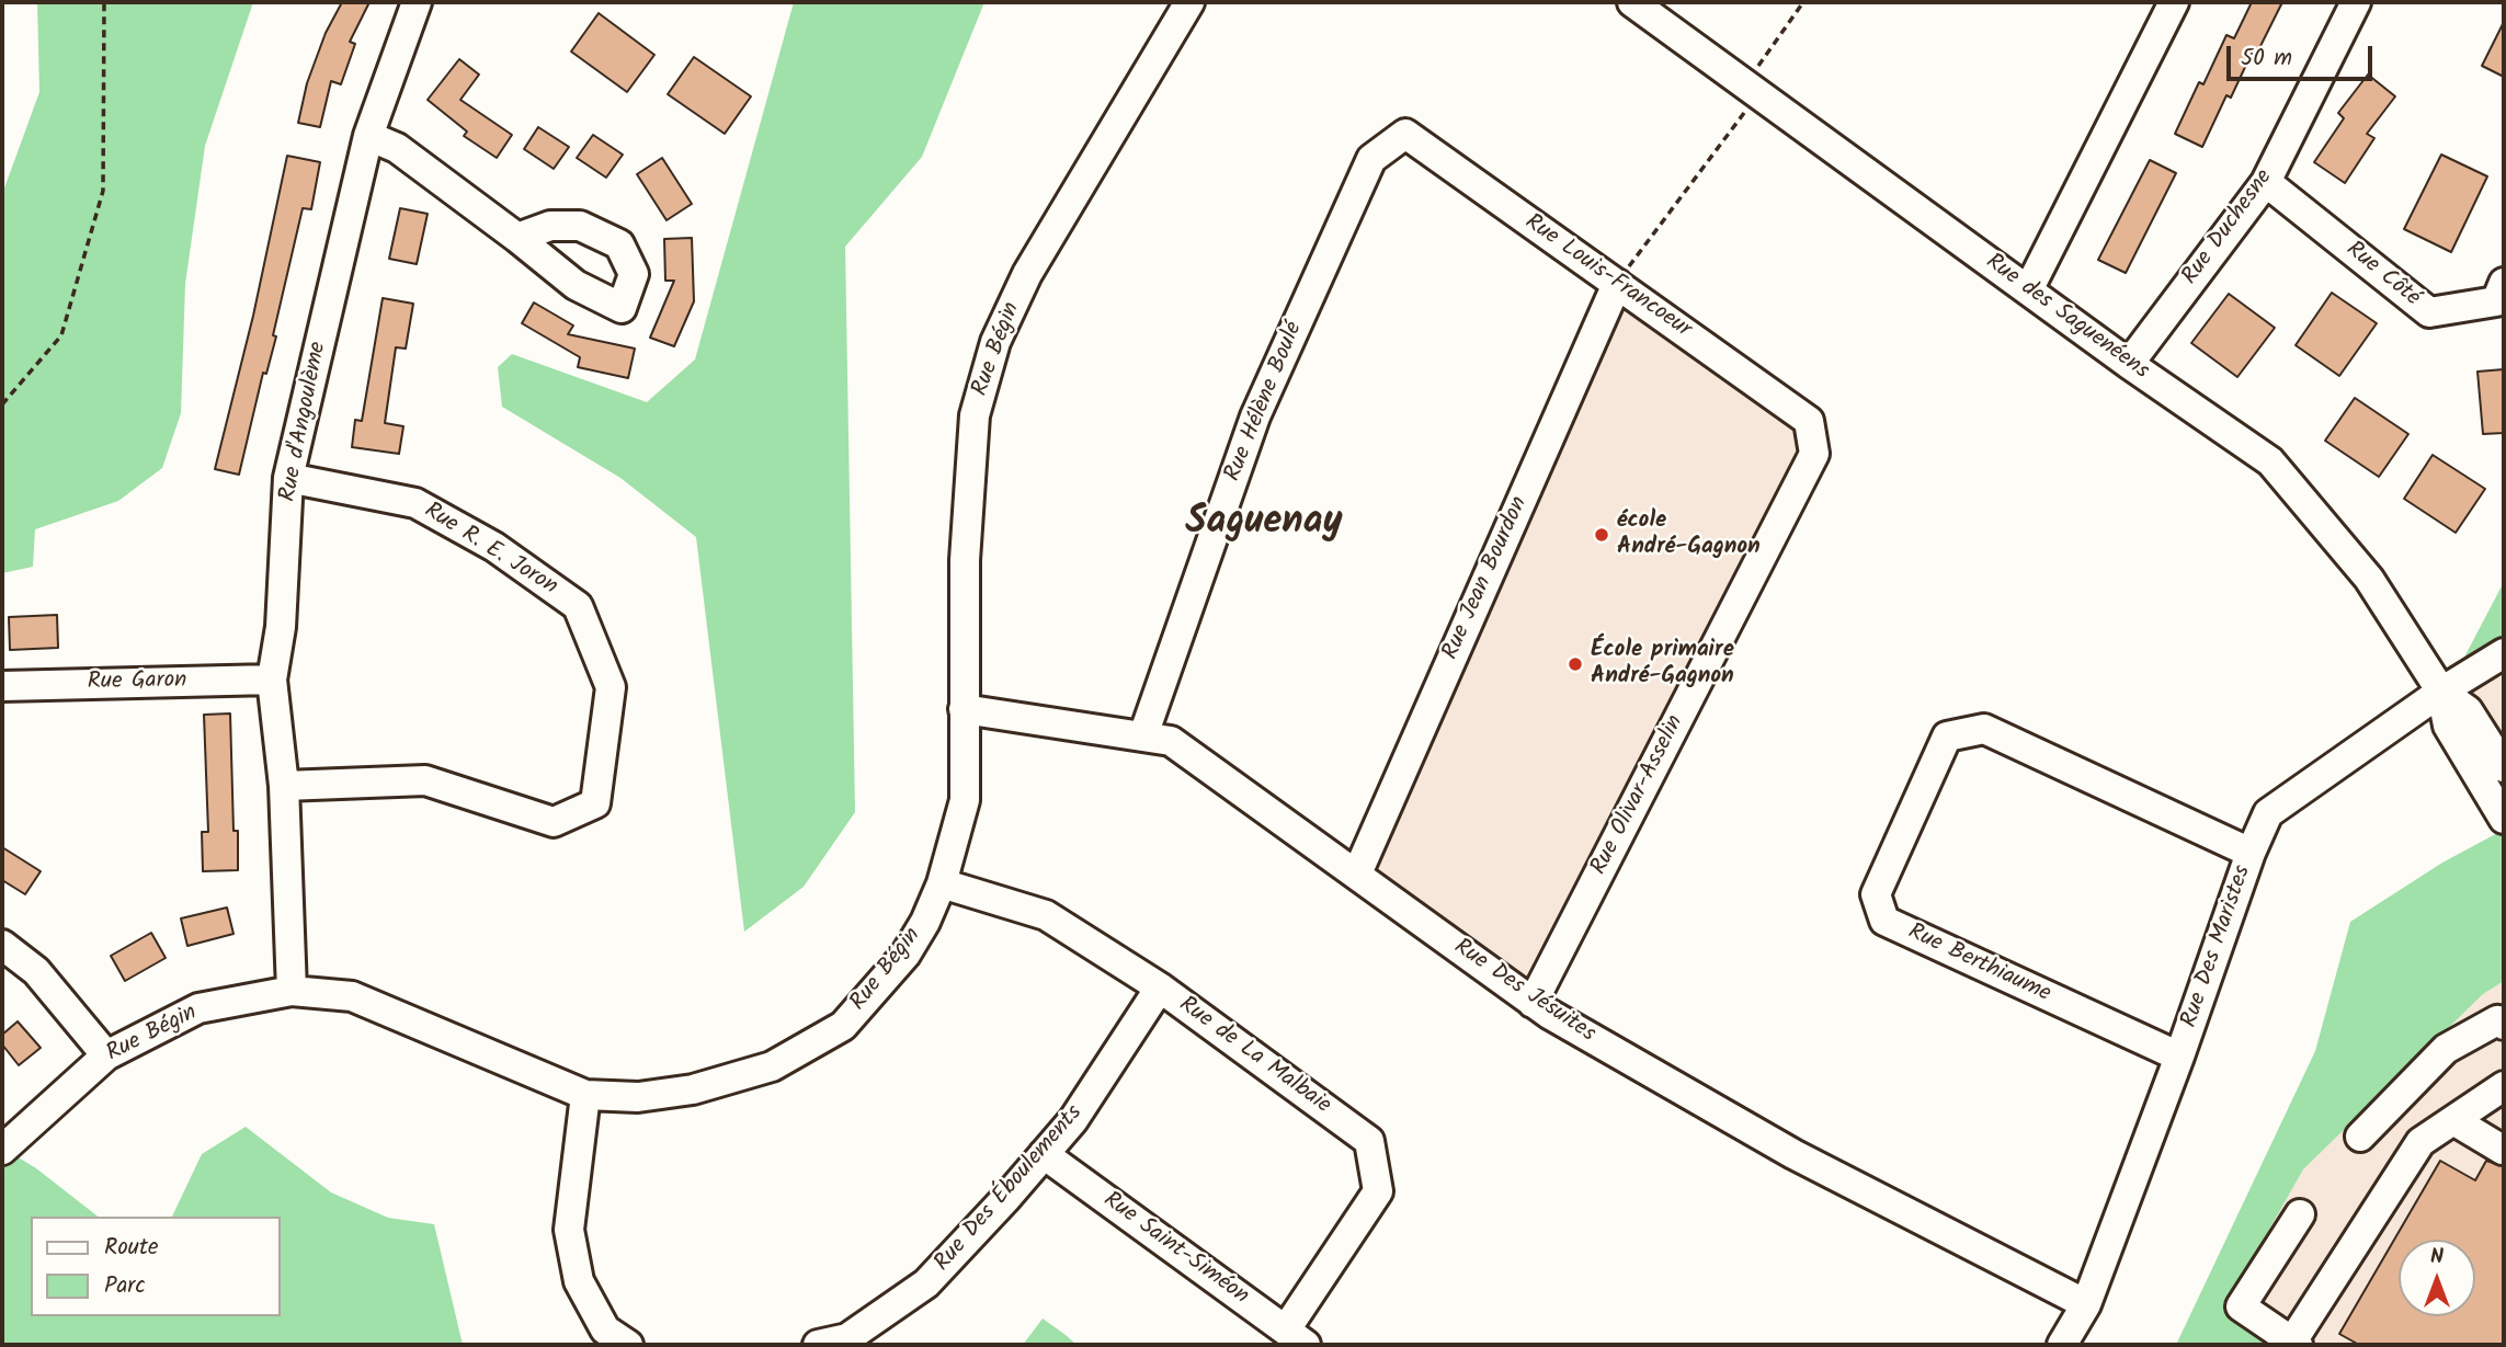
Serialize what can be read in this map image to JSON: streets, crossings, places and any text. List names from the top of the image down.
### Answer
{
  "streets": {
    "street": [
      "Rue Duchesne",
      "Rue Côté",
      "Rue Louis-Francoeur",
      "Rue des Saguenéens",
      "Rue Bégin",
      "Rue Hélène Boulé",
      "Rue d'Angoulème",
      "Rue R. E. Joron",
      "Rue Jean Bourdon",
      "Rue Garon",
      "Rue Olivar-Asselin",
      "Rue Des Maristes",
      "Rue Berthiaume",
      "Rue Des Jésuites",
      "Rue de La Malbaie",
      "Rue Des Éboulements",
      "Rue Saint-Siméon"
    ]
  },
  "crossings": [
    ["Rue Duchesne", "Rue Côté"],
    ["Rue Duchesne", "Rue des Saguenéens"],
    ["Rue Louis-Francoeur", "Rue Hélène Boulé"],
    ["Rue Louis-Francoeur", "Rue Jean Bourdon"],
    ["Rue Louis-Francoeur", "Rue Olivar-Asselin"],
    ["Rue des Saguenéens", "Rue Des Maristes"],
    ["Rue Bégin", "Rue d'Angoulème"],
    ["Rue Bégin", "Rue Des Jésuites"],
    ["Rue Bégin", "Rue de La Malbaie"],
    ["Rue Hélène Boulé", "Rue Des Jésuites"],
    ["Rue d'Angoulème", "Rue R. E. Joron"],
    ["Rue d'Angoulème", "Rue Garon"],
    ["Rue Jean Bourdon", "Rue Des Jésuites"],
    ["Rue Olivar-Asselin", "Rue Des Jésuites"],
    ["Rue Des Maristes", "Rue Berthiaume"],
    ["Rue Des Maristes", "Rue Des Jésuites"],
    ["Rue de La Malbaie", "Rue Des Éboulements"],
    ["Rue de La Malbaie", "Rue Saint-Siméon"],
    ["Rue Des Éboulements", "Rue Saint-Siméon"]
  ],
  "districts": ["Saguenay"],
  "places": ["école André-Gagnon", "École primaire André-Gagnon"],
  "legend": ["Route", "Parc"],
  "scale_bar": "50 m",
  "north": "top"
}
